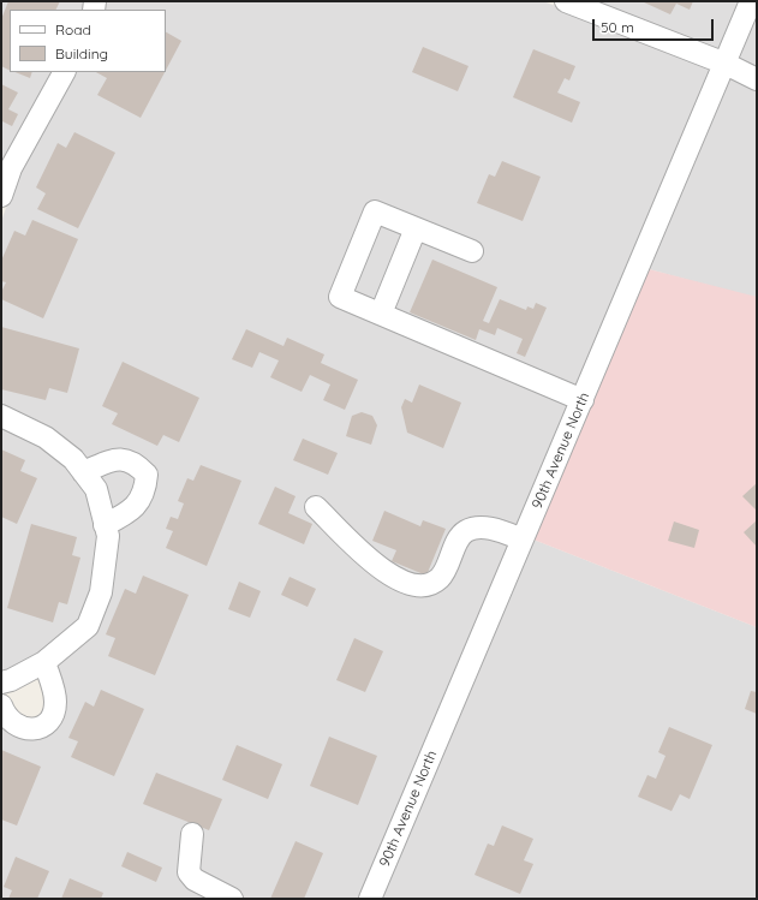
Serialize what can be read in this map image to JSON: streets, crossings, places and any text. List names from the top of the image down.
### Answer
{
  "streets": {
    "street": ["90th Avenue North"]
  },
  "legend": ["Road", "Building"],
  "scale_bar": "50 m"
}
